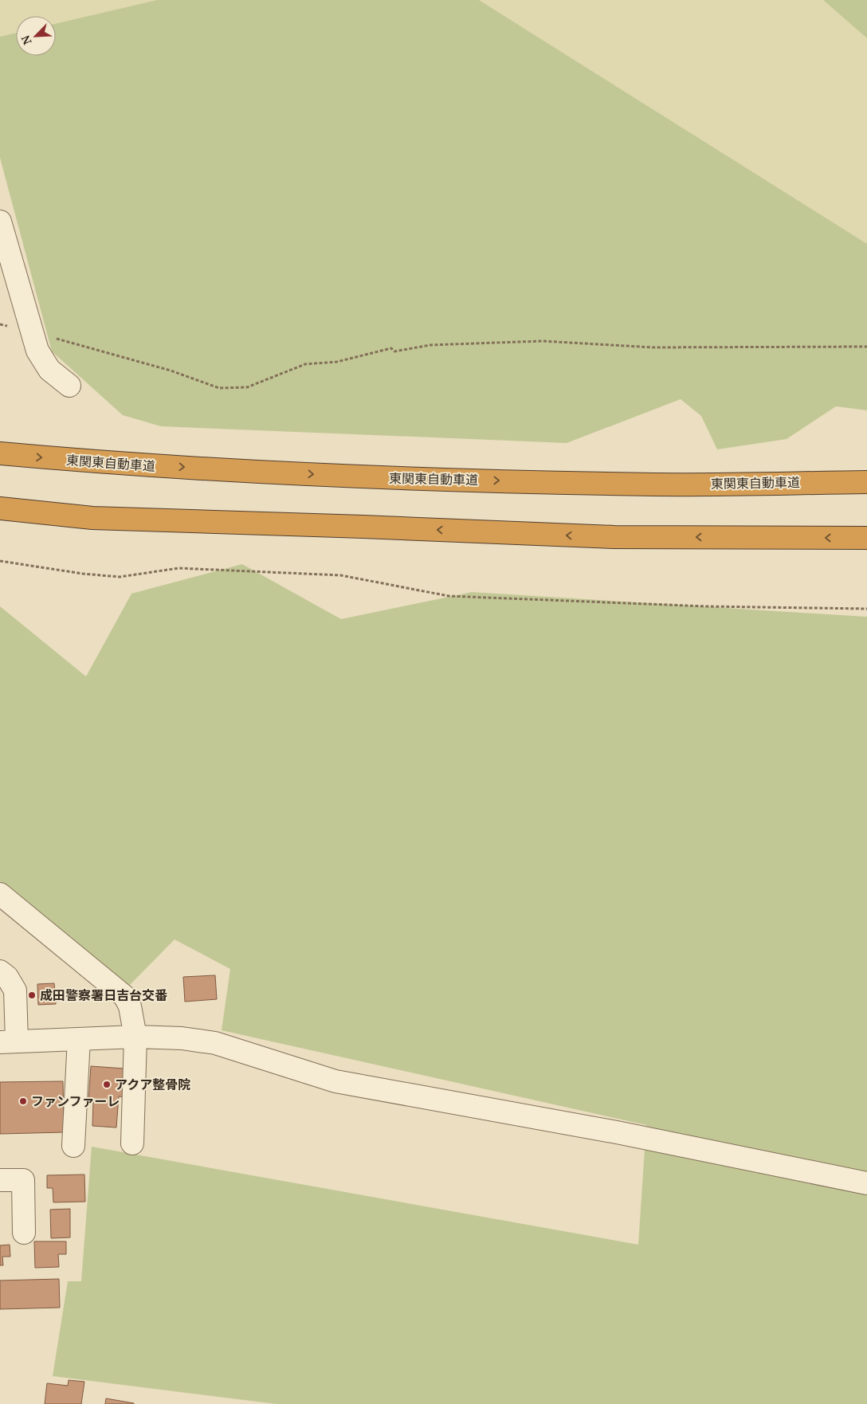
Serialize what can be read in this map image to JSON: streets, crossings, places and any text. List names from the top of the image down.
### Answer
{
  "streets": {
    "highway": ["東関東自動車道"]
  },
  "places": ["成田警察署日吉台交番", "アクア整骨院", "ファンファーレ"],
  "north": "bottom left"
}
